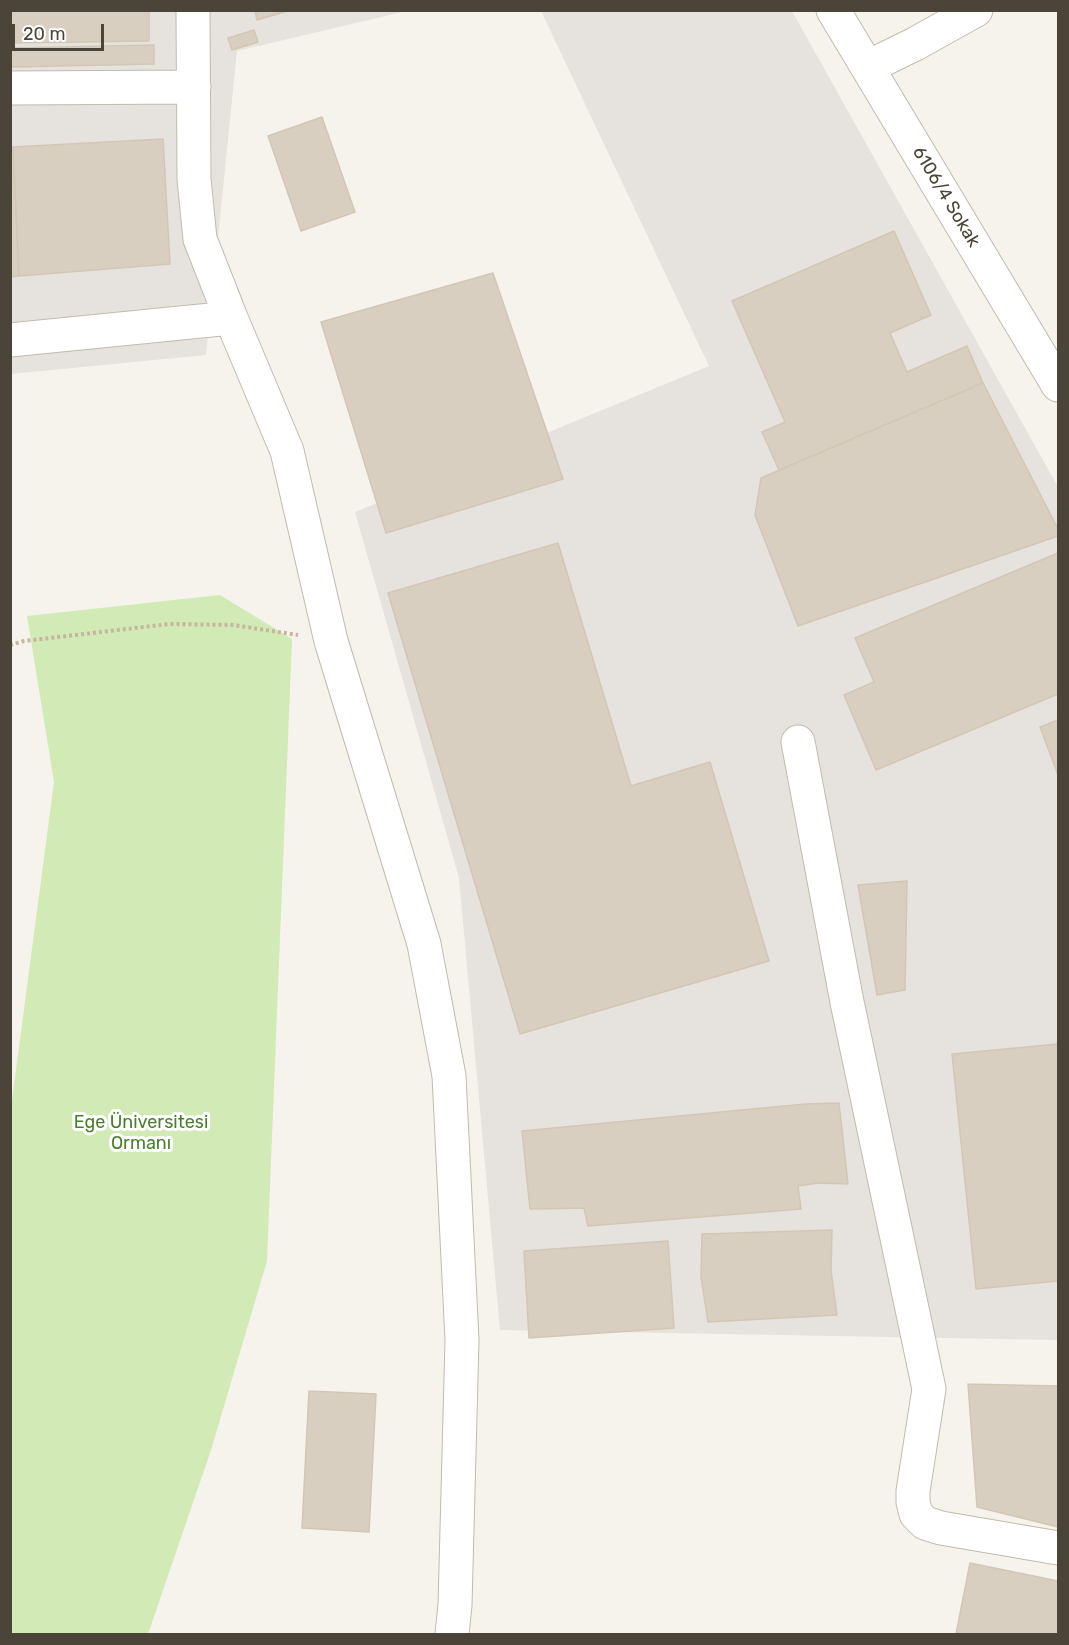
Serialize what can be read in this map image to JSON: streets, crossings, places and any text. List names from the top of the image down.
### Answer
{
  "streets": {
    "street": ["6106/4 Sokak"]
  },
  "parks": ["Ege Üniversitesi Ormanı"],
  "scale_bar": "20 m"
}
